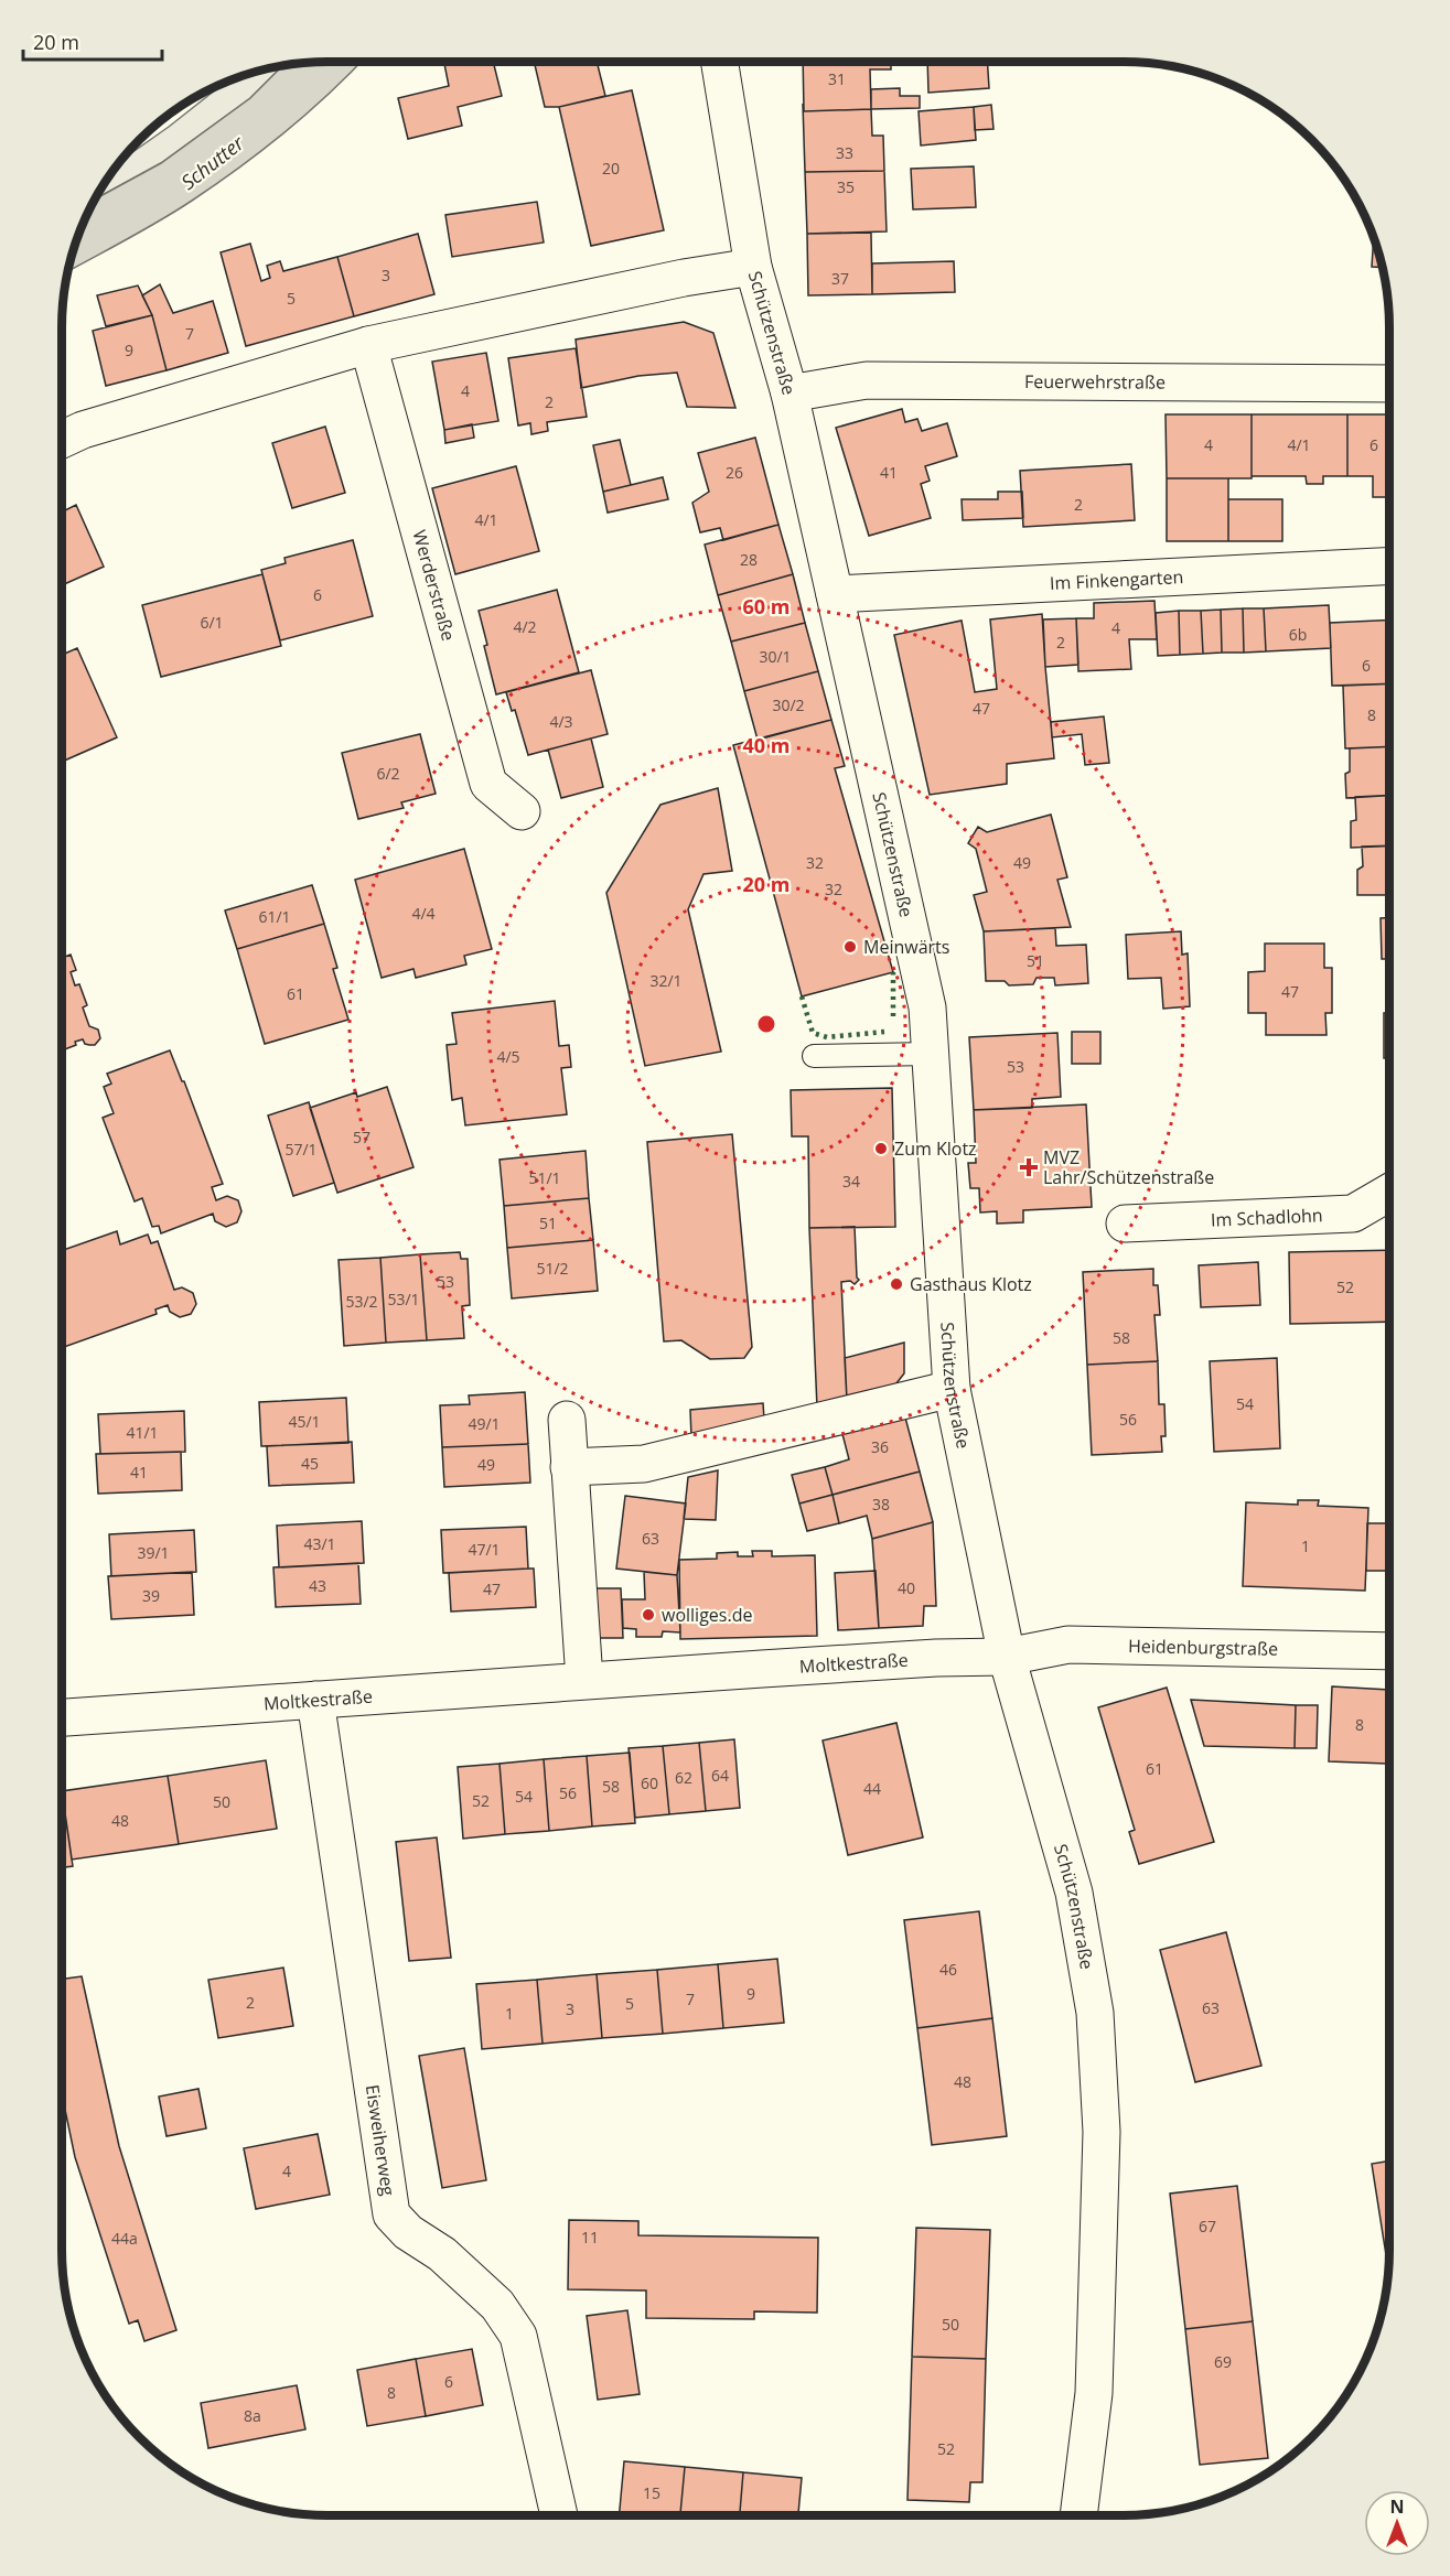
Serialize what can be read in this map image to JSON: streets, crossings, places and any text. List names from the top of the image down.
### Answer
{
  "streets": {
    "street": [
      "Schützenstraße",
      "Feuerwehrstraße",
      "Im Finkengarten",
      "Werderstraße",
      "Im Schadlohn",
      "Heidenburgstraße",
      "Moltkestraße",
      "Eisweiherweg"
    ]
  },
  "crossings": [
    ["Schützenstraße", "Feuerwehrstraße"],
    ["Schützenstraße", "Im Finkengarten"],
    ["Schützenstraße", "Heidenburgstraße"],
    ["Schützenstraße", "Moltkestraße"],
    ["Heidenburgstraße", "Moltkestraße"],
    ["Moltkestraße", "Eisweiherweg"]
  ],
  "water": ["Schutter"],
  "places": {
    "other": [
      "Meinwärts",
      "Zum Klotz",
      "Gasthaus Klotz",
      "wolliges.de"
    ],
    "health": ["MVZ Lahr/Schützenstraße"]
  },
  "house_numbers": [
    "31",
    "33",
    "20",
    "35",
    "3",
    "37",
    "5",
    "7",
    "9",
    "4",
    "2",
    "4",
    "4/1",
    "6",
    "26",
    "41",
    "2",
    "4/1",
    "28",
    "6",
    "6/1",
    "4/2",
    "4",
    "6b",
    "2",
    "30/1",
    "6",
    "30/2",
    "47",
    "8",
    "4/3",
    "6/2",
    "32",
    "49",
    "32",
    "4/4",
    "61/1",
    "51",
    "32/1",
    "47",
    "61",
    "4/5",
    "53",
    "57",
    "57/1",
    "51/1",
    "34",
    "51",
    "51/2",
    "53",
    "52",
    "53/1",
    "53/2",
    "58",
    "54",
    "56",
    "45/1",
    "49/1",
    "41/1",
    "36",
    "45",
    "49",
    "41",
    "38",
    "63",
    "43/1",
    "1",
    "47/1",
    "39/1",
    "43",
    "40",
    "47",
    "39",
    "8",
    "61",
    "64",
    "62",
    "60",
    "58",
    "44",
    "56",
    "54",
    "52",
    "50",
    "48",
    "46",
    "9",
    "7",
    "2",
    "5",
    "63",
    "3",
    "1",
    "48",
    "4",
    "67",
    "11",
    "44a",
    "50",
    "69",
    "6",
    "8",
    "8a",
    "52",
    "15"
  ],
  "scale_bar": "20 m",
  "north": "top",
  "rings": ["60 m", "40 m", "20 m"]
}
